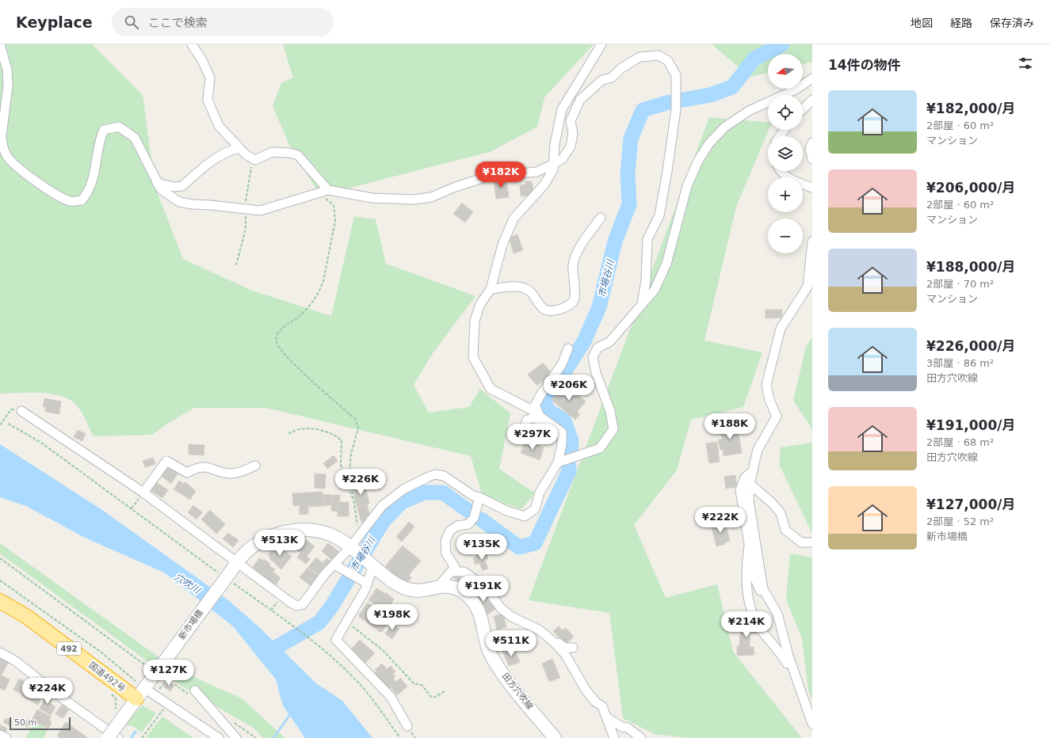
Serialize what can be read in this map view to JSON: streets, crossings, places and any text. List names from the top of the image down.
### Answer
{
  "streets": {
    "highway": ["492", "国道492号"],
    "main road": ["新市場橋", "田方穴吹線"]
  },
  "crossings": [
    ["新市場橋", "国道492号"],
    ["新市場橋", "田方穴吹線"]
  ],
  "water": ["市場谷川", "穴吹川"],
  "scale_bar": "50 m",
  "north": "left",
  "page": {
    "header": "Keyplace",
    "search": "ここで検索",
    "nav": ["地図", "経路", "保存済み"],
    "heading": "14件の物件",
    "map_buttons": ["+", "−"],
    "list": [
      {
        "name": "¥182,000/月",
        "note": "2部屋 · 60 m² · マンション"
      },
      {
        "name": "¥206,000/月",
        "note": "2部屋 · 60 m² · マンション"
      },
      {
        "name": "¥188,000/月",
        "note": "2部屋 · 70 m² · マンション"
      },
      {
        "name": "¥226,000/月",
        "note": "3部屋 · 86 m² · 田方穴吹線"
      },
      {
        "name": "¥191,000/月",
        "note": "2部屋 · 68 m² · 田方穴吹線"
      },
      {
        "name": "¥127,000/月",
        "note": "2部屋 · 52 m² · 新市場橋"
      }
    ],
    "price": [
      "¥182K",
      "¥206K",
      "¥188K",
      "¥297K",
      "¥226K",
      "¥222K",
      "¥513K",
      "¥135K",
      "¥191K",
      "¥198K",
      "¥214K",
      "¥511K",
      "¥127K",
      "¥224K"
    ],
    "scale": "50 m"
  }
}
